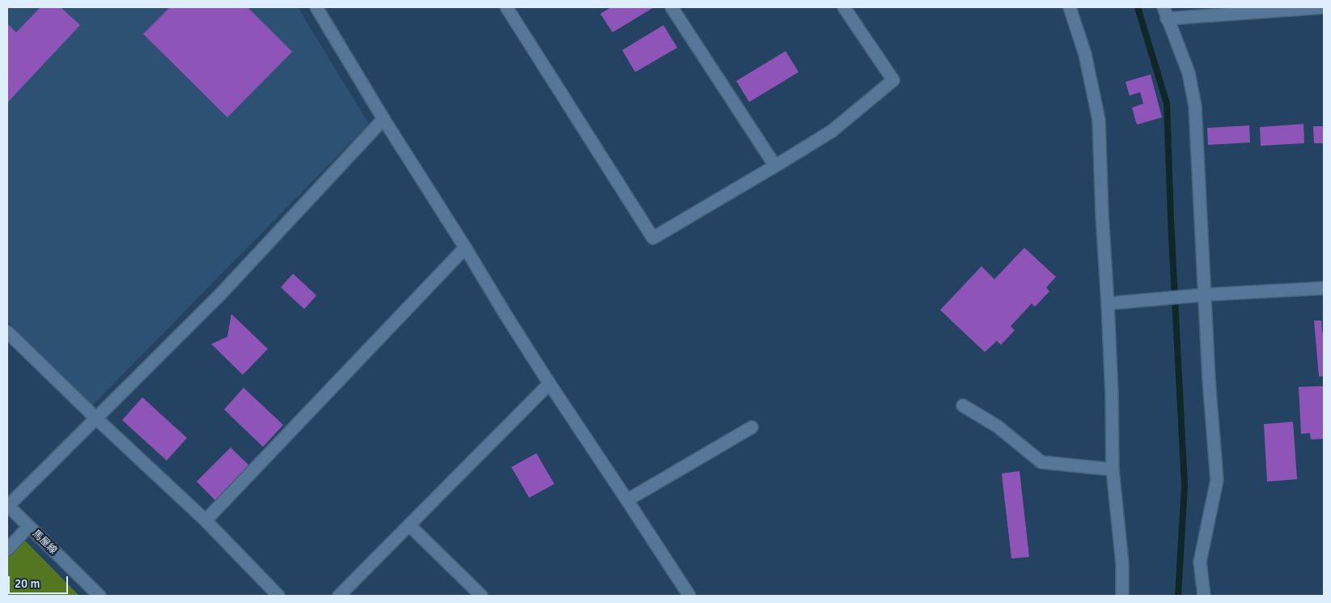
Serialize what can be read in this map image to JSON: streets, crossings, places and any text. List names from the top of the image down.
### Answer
{
  "streets": {
    "street": ["馬屋線"]
  },
  "scale_bar": "20 m"
}
